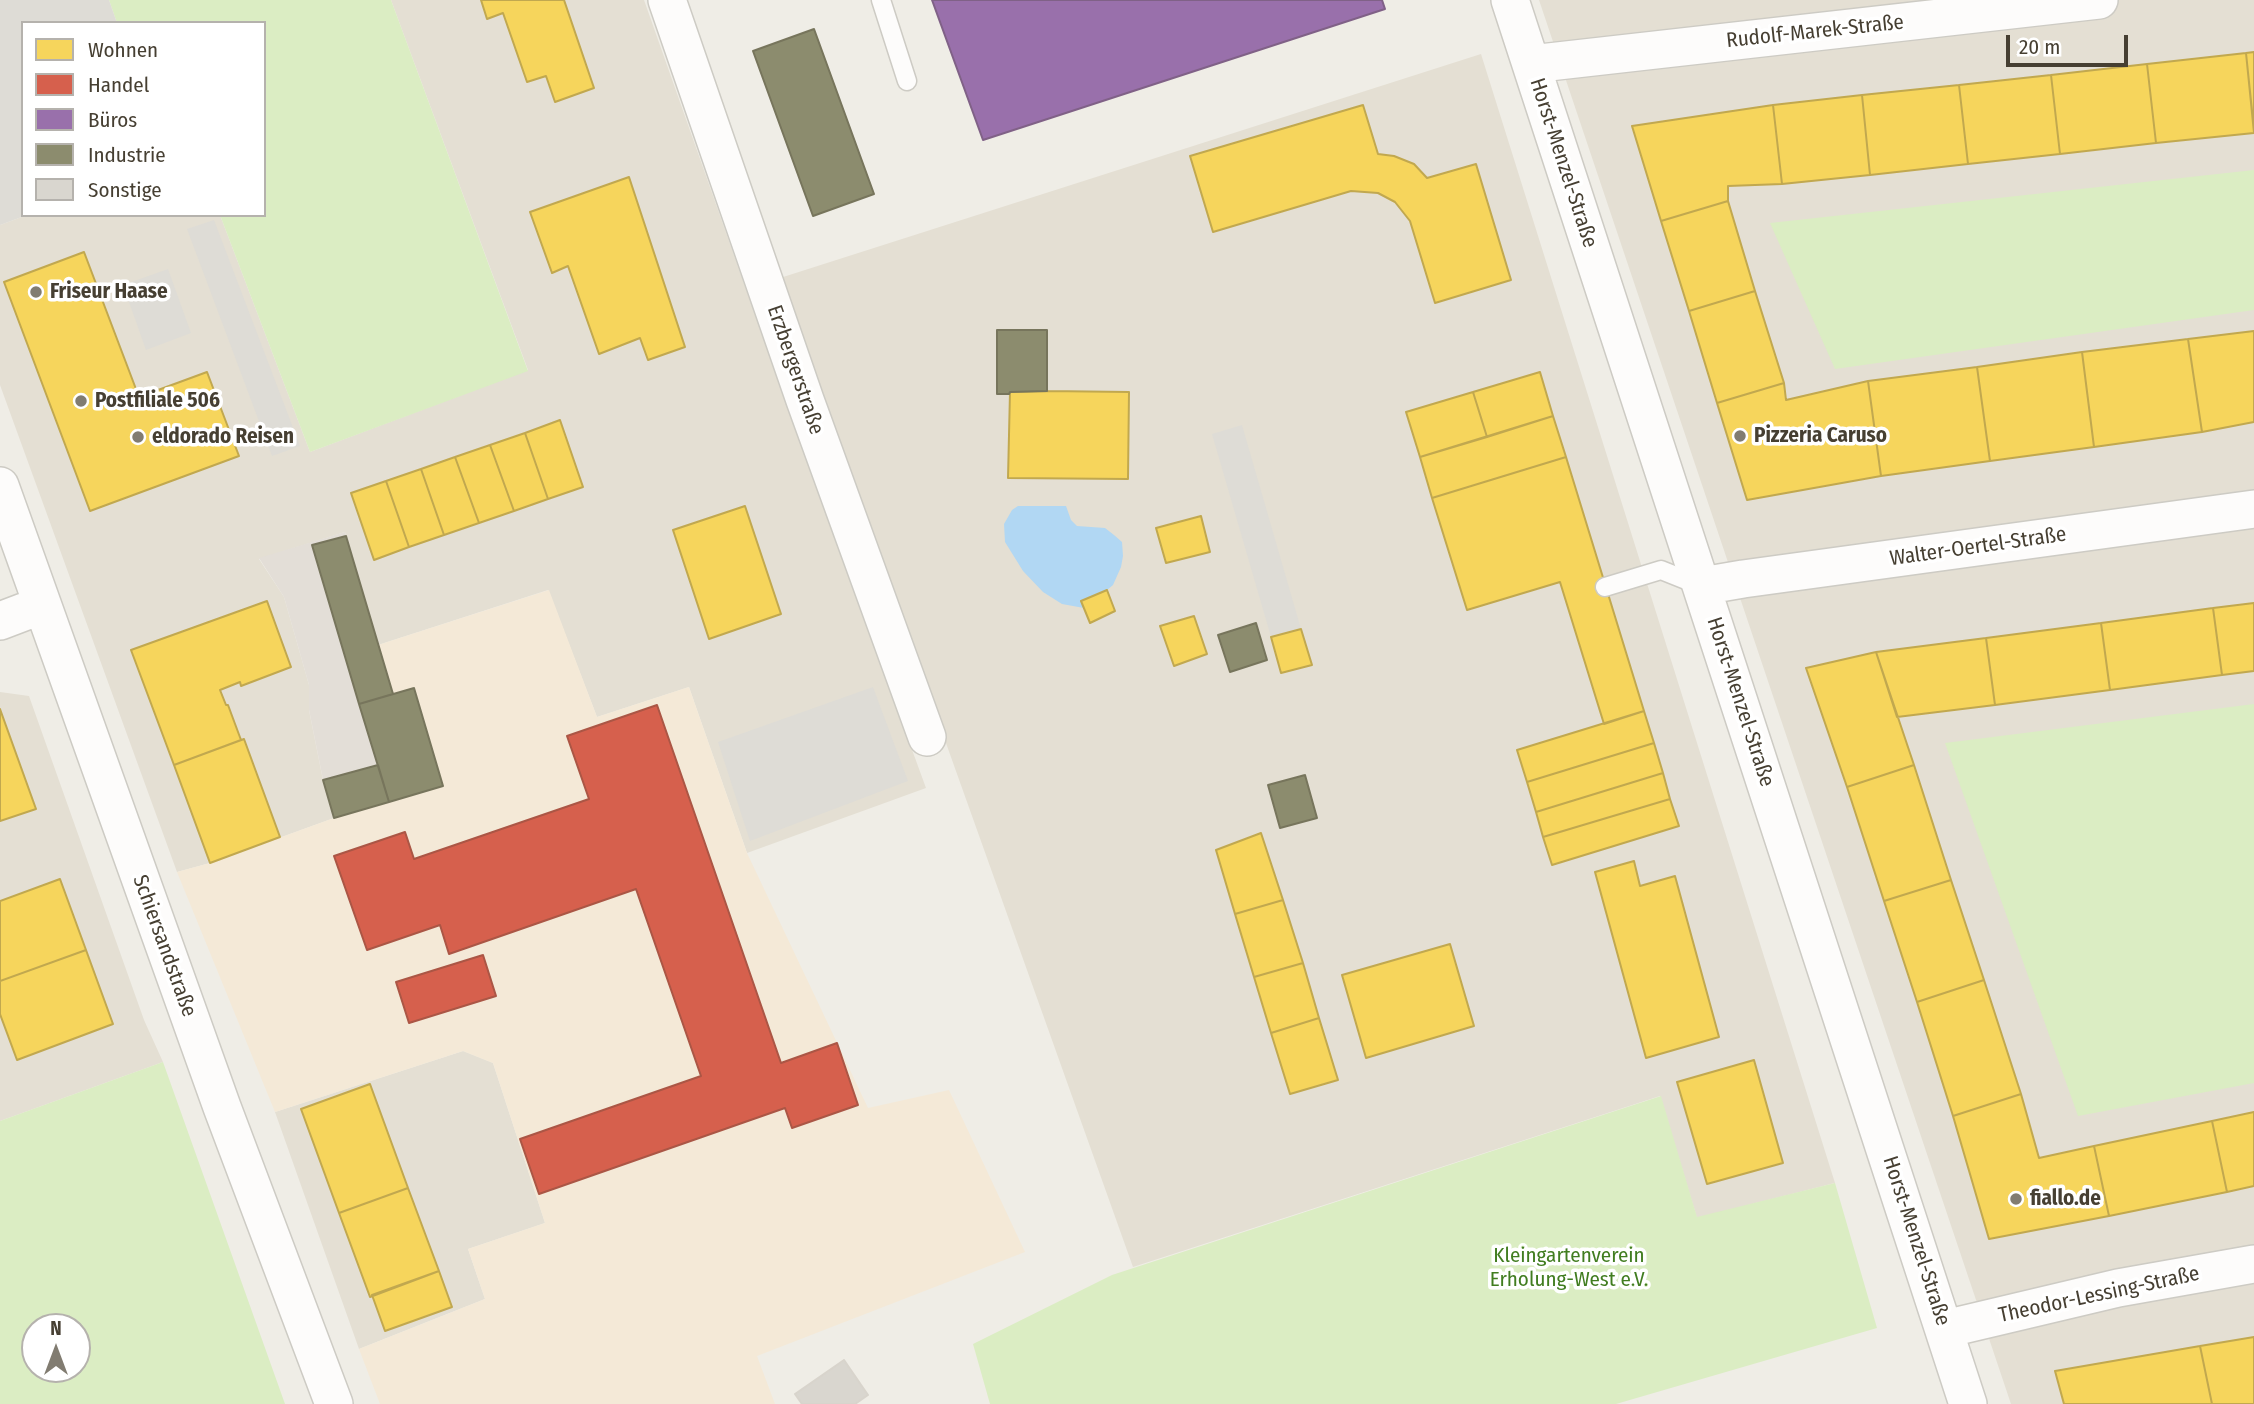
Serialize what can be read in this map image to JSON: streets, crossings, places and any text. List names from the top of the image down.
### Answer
{
  "streets": {
    "street": [
      "Rudolf-Marek-Straße",
      "Horst-Menzel-Straße",
      "Erzbergerstraße",
      "Walter-Oertel-Straße",
      "Schiersandstraße",
      "Theodor-Lessing-Straße"
    ]
  },
  "crossings": [
    ["Rudolf-Marek-Straße", "Horst-Menzel-Straße"],
    ["Horst-Menzel-Straße", "Walter-Oertel-Straße"],
    ["Horst-Menzel-Straße", "Theodor-Lessing-Straße"]
  ],
  "parks": ["Kleingartenverein Erholung-West e.V."],
  "places": [
    "Friseur Haase",
    "Postfiliale 506",
    "Pizzeria Caruso",
    "eldorado Reisen",
    "fiallo.de"
  ],
  "legend": [
    "Wohnen",
    "Handel",
    "Büros",
    "Industrie",
    "Sonstige"
  ],
  "scale_bar": "20 m",
  "north": "top"
}
